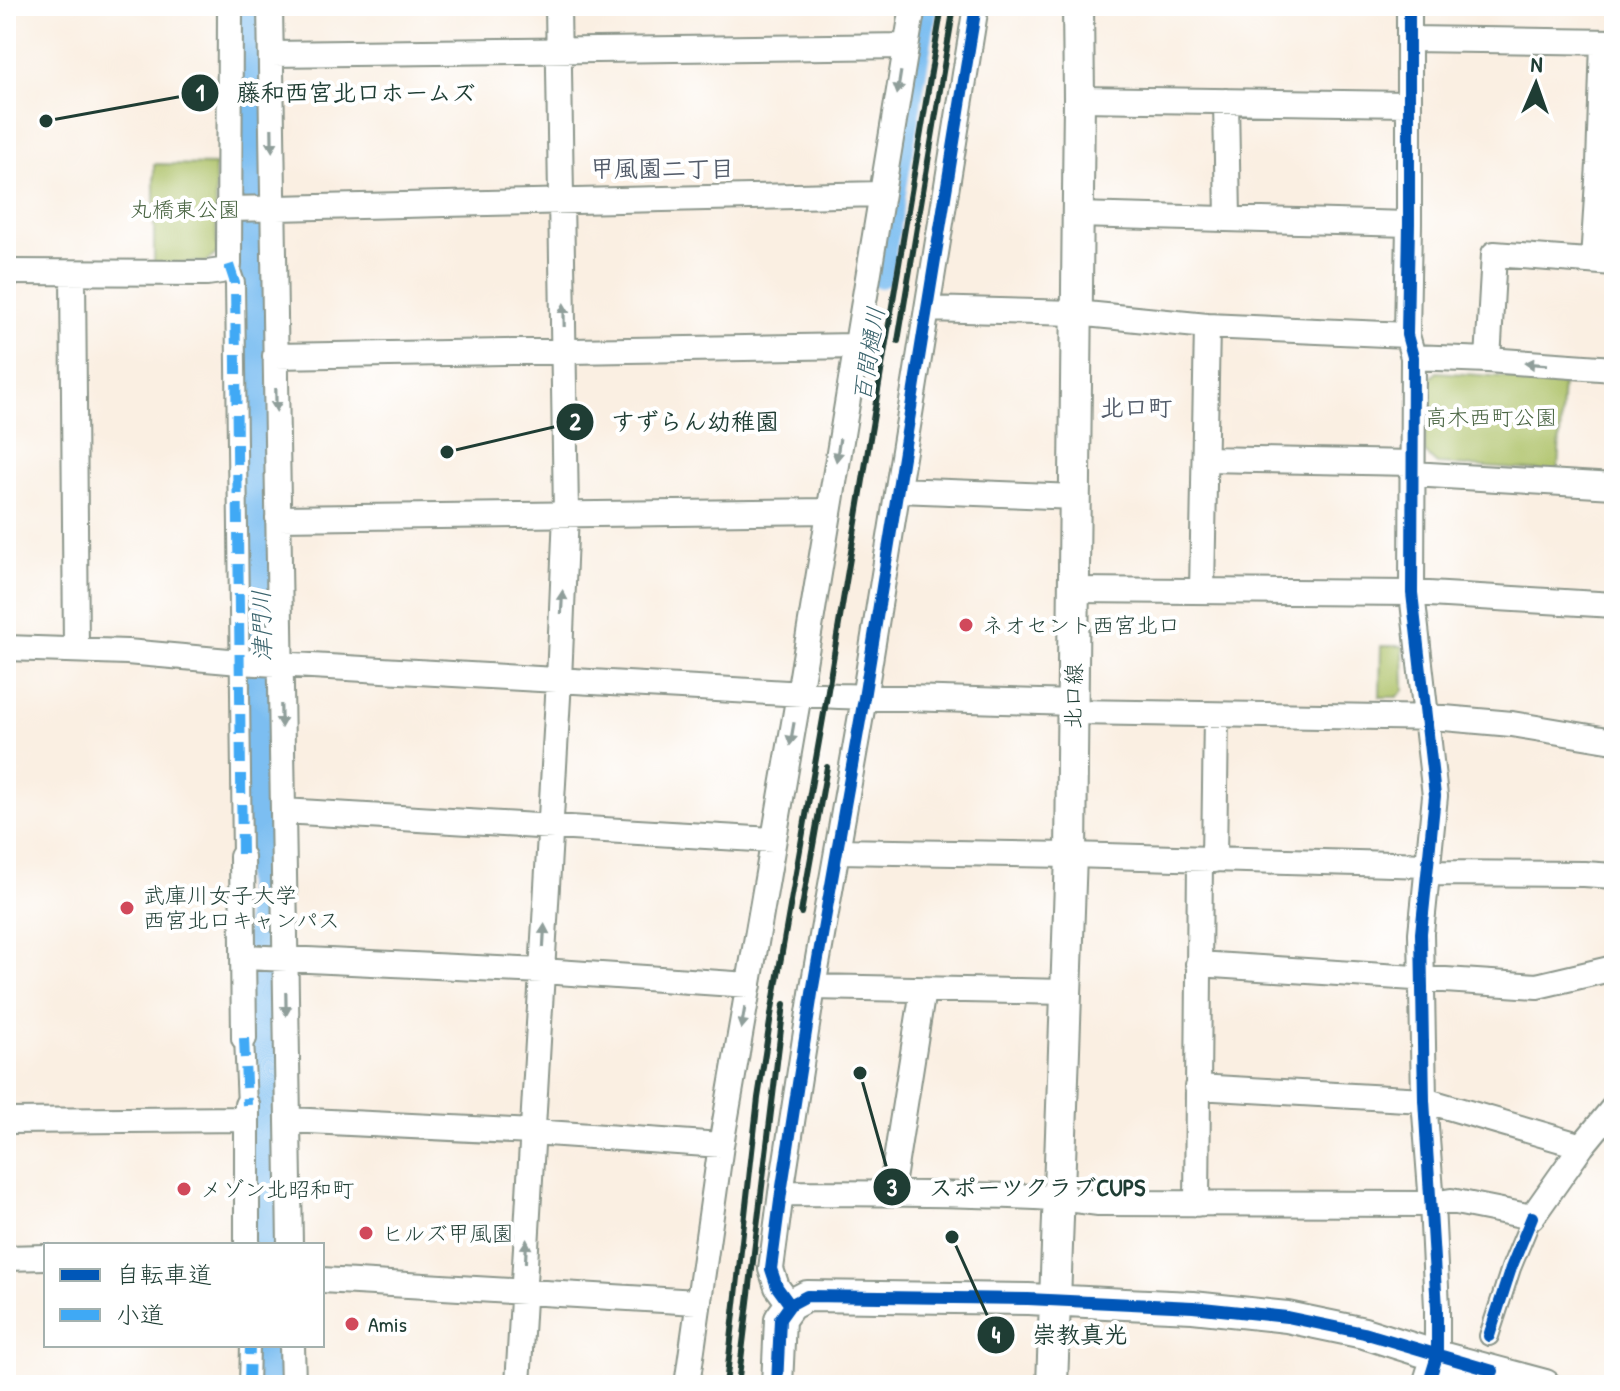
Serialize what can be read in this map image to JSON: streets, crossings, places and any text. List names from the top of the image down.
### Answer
{
  "streets": {
    "street": ["北口線"]
  },
  "districts": ["甲風園二丁目", "北口町"],
  "water": ["百間樋川", "津門川"],
  "parks": ["丸橋東公園", "高木西町公園"],
  "places": [
    "藤和西宮北口ホームズ",
    "すずらん幼稚園",
    "ネオセント西宮北口",
    "武庫川女子大学 西宮北口キャンパス",
    "スポーツクラブCUPS",
    "メゾン北昭和町",
    "ヒルズ甲風園",
    "崇教真光",
    "Amis"
  ],
  "legend": ["自転車道", "小道"],
  "north": "top"
}
